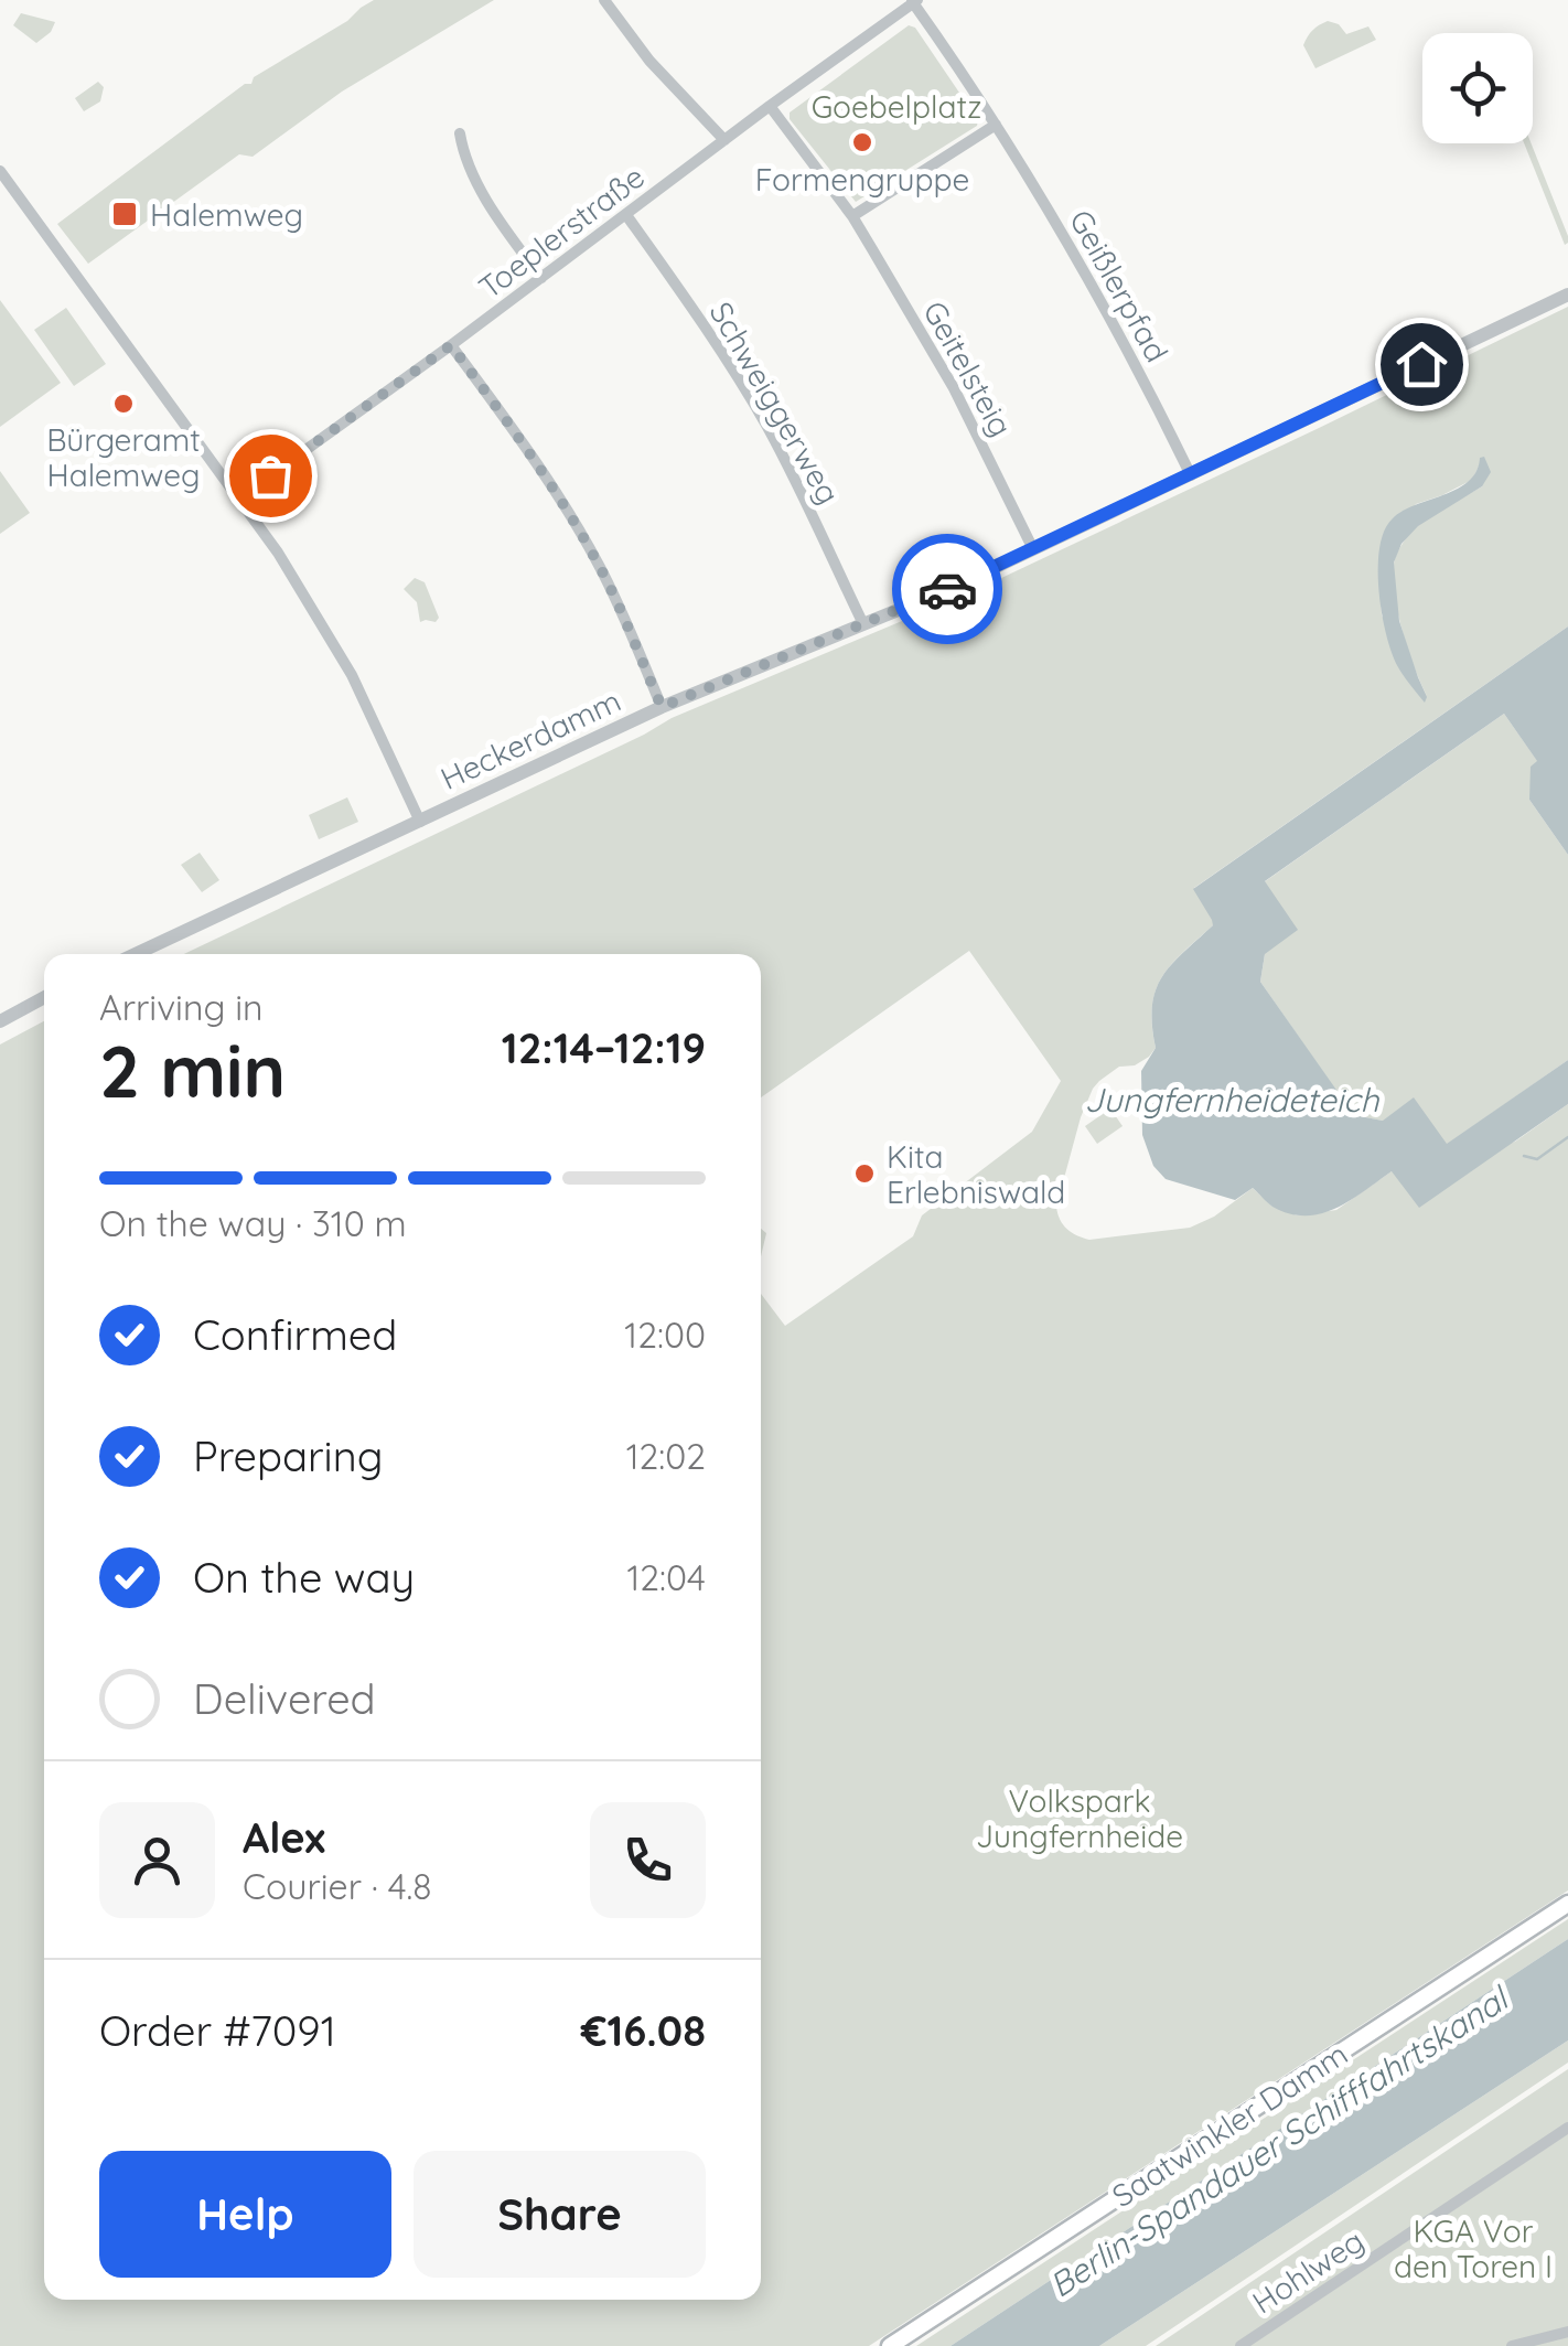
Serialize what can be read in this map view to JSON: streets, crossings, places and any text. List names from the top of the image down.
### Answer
{
  "streets": {
    "main road": ["Saatwinkler Damm"],
    "street": [
      "Toeplerstraße",
      "Geißlerpfad",
      "Geitelsteig",
      "Schweiggerweg",
      "Heckerdamm",
      "Hohlweg"
    ]
  },
  "crossings": [
    ["Toeplerstraße", "Schweiggerweg"],
    ["Geißlerpfad", "Heckerdamm"],
    ["Geitelsteig", "Heckerdamm"],
    ["Schweiggerweg", "Heckerdamm"]
  ],
  "water": ["Jungfernheideteich", "Berlin-Spandauer Schifffahrtskanal"],
  "parks": ["Goebelplatz", "Volkspark Jungfernheide", "KGA Vor den Toren I"],
  "places": {
    "other": ["Formengruppe", "Bürgeramt Halemweg", "Kita Erlebniswald"],
    "transit": ["Halemweg"]
  },
  "page": {
    "heading": ["2 min", "Arriving in", "12:14–12:19"],
    "panel": [
      "Alex",
      "Courier · 4.8",
      "Order #7091",
      "€16.08"
    ],
    "bar": "On the way · 310 m",
    "list": [
      ["Confirmed", "12:00"],
      ["Preparing", "12:02"],
      ["On the way", "12:04"],
      "Delivered"
    ],
    "buttons": ["Help", "Share"]
  }
}
